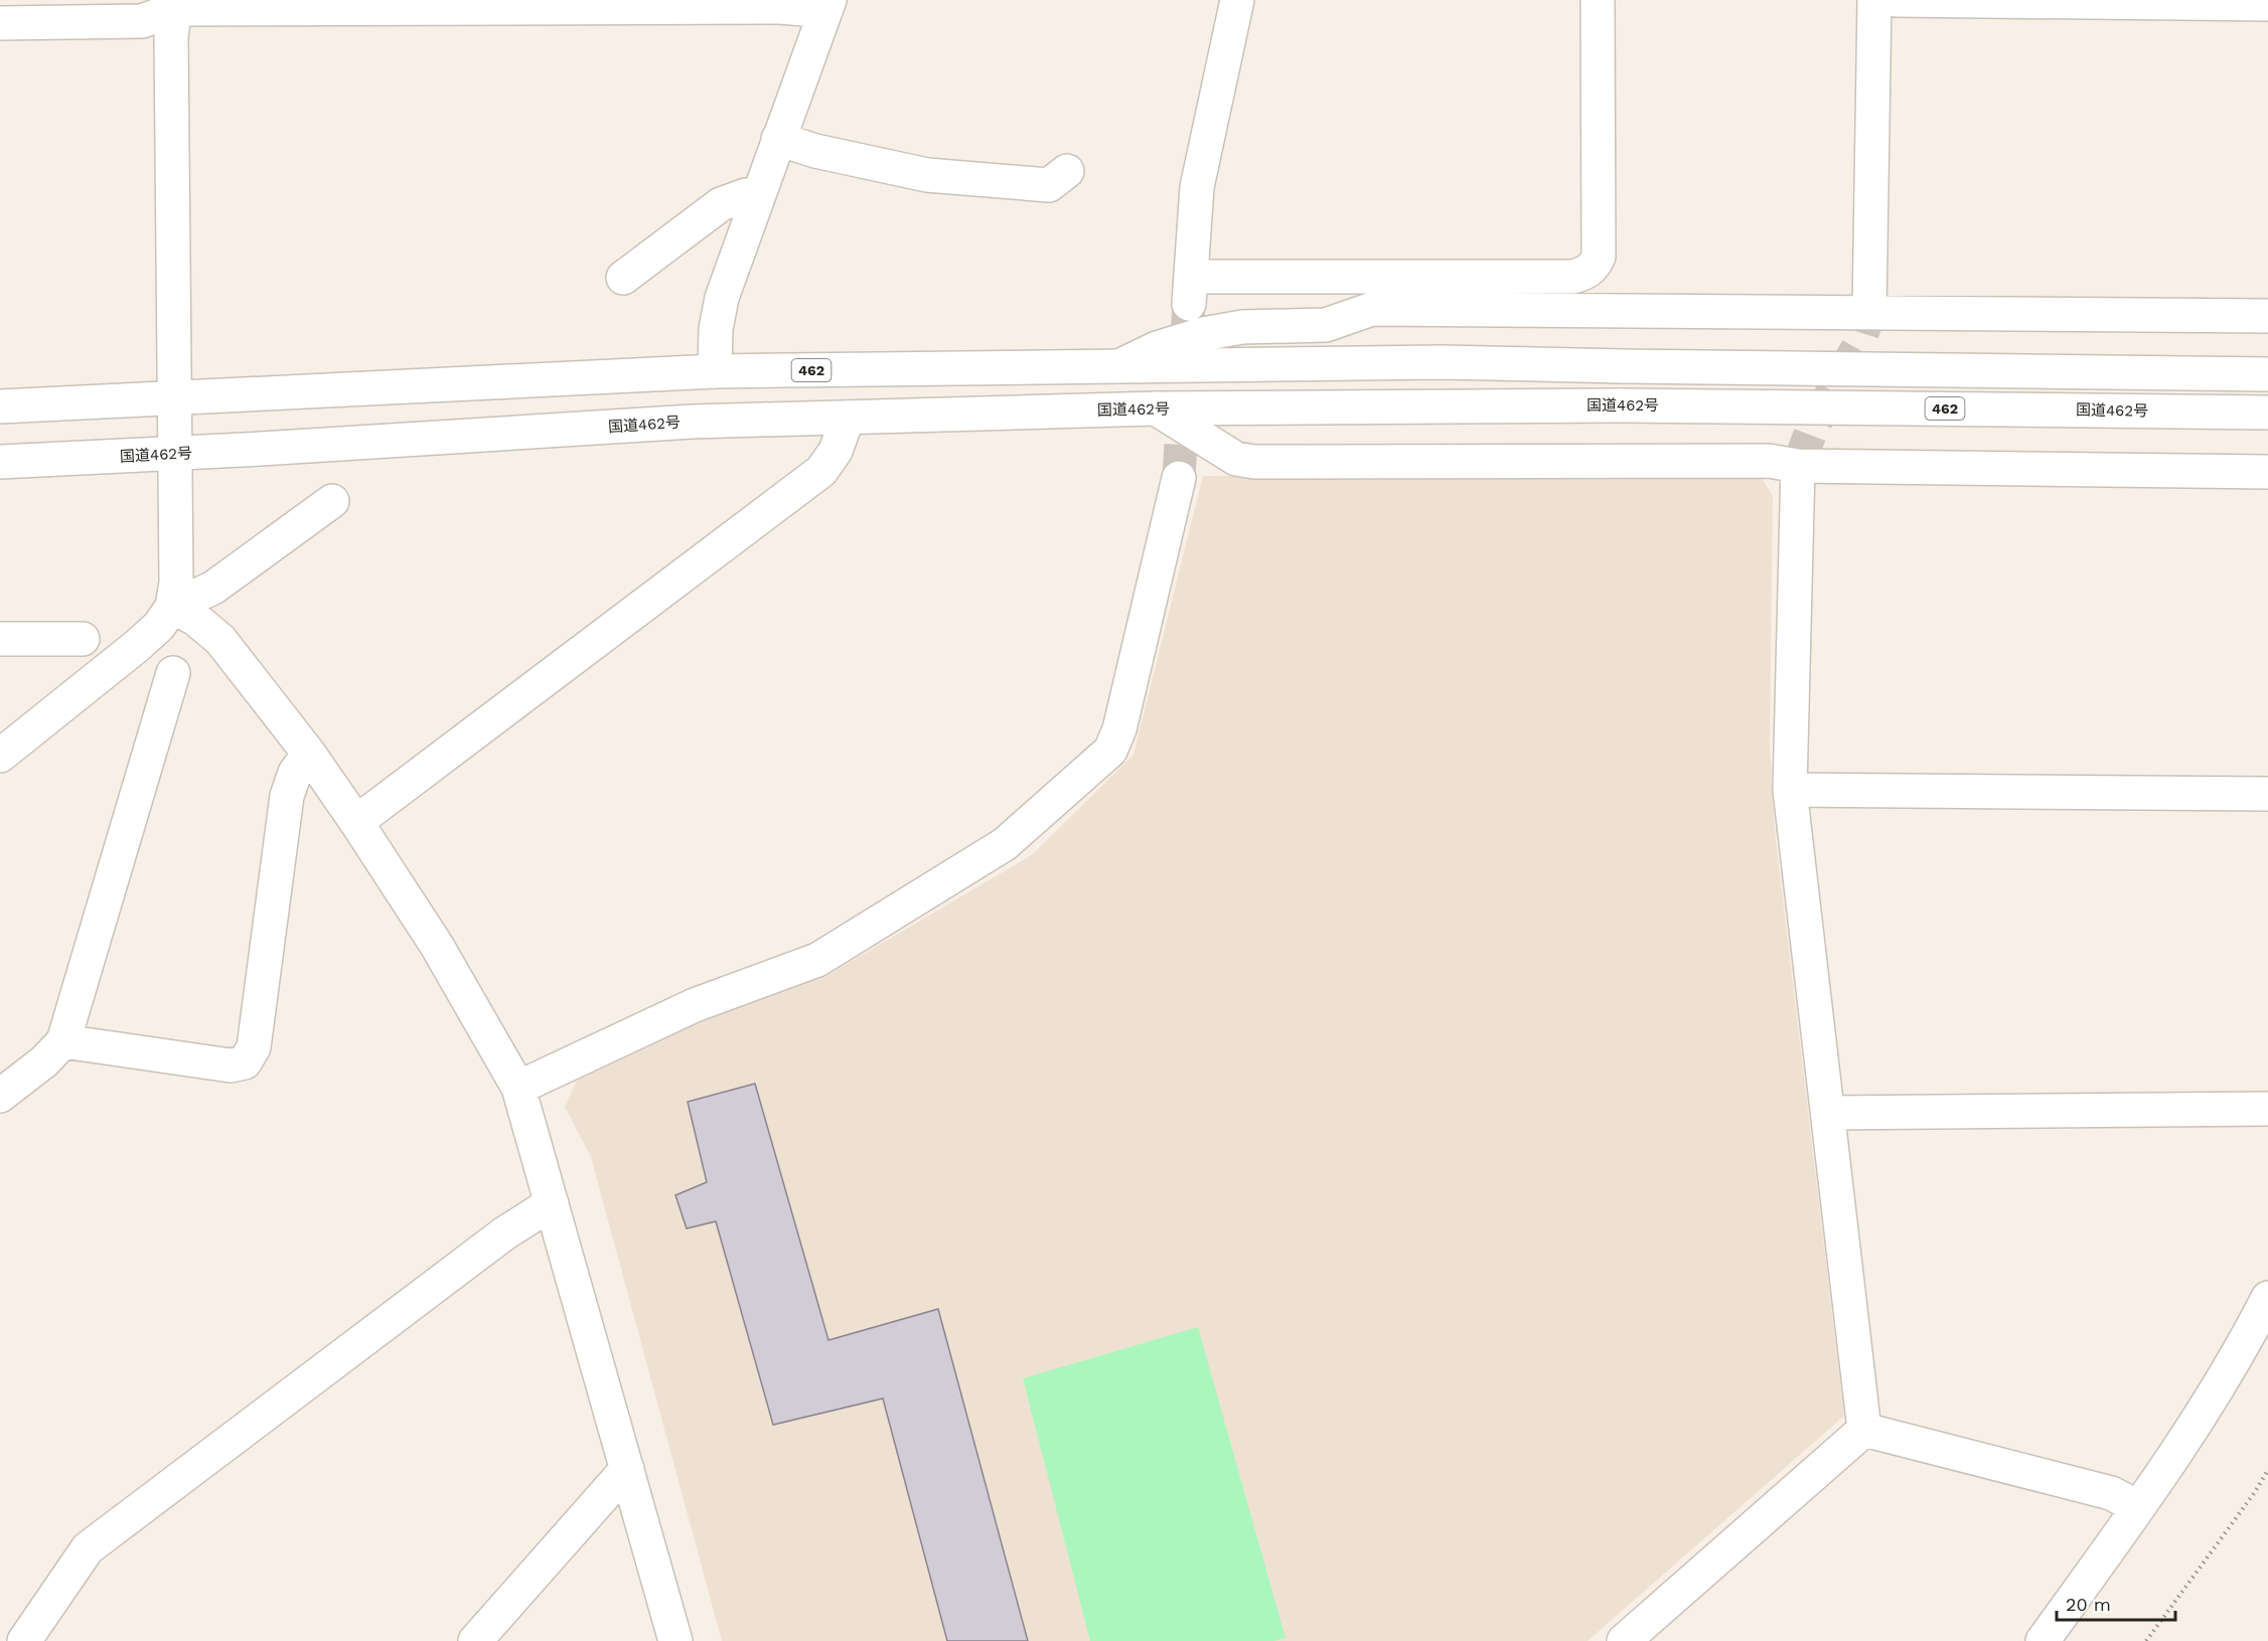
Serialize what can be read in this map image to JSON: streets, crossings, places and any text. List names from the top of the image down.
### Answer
{
  "streets": {
    "main road": ["462", "国道462号"]
  },
  "scale_bar": "20 m"
}
